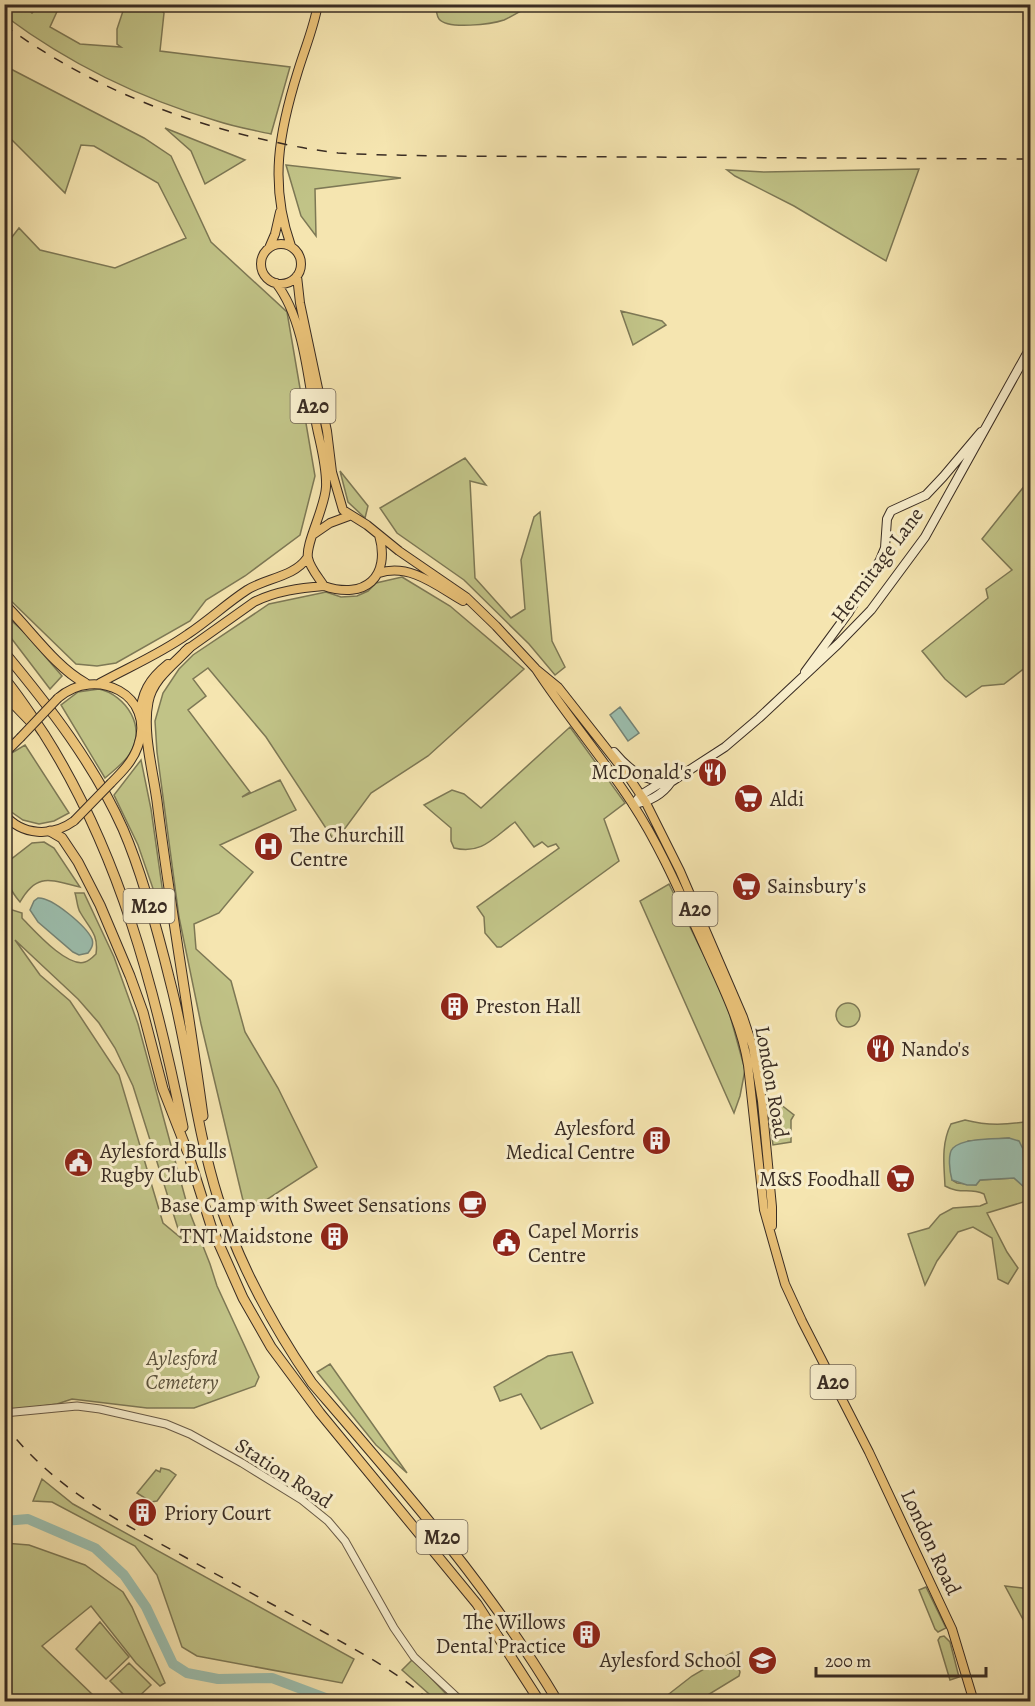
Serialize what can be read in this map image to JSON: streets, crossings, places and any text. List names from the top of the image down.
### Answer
{
  "streets": {
    "highway": ["M20"],
    "main road": ["A20", "Hermitage Lane", "London Road"],
    "street": ["Station Road"]
  },
  "crossings": [
    ["A20", "London Road"],
    ["Hermitage Lane", "London Road"]
  ],
  "parks": ["Aylesford Cemetery"],
  "places": {
    "restaurant": ["McDonald's", "Nando's"],
    "supermarket": ["Aldi", "Sainsbury's", "M&S Foodhall"],
    "hospital": ["The Churchill Centre"],
    "building": [
      "Preston Hall",
      "Aylesford Medical Centre",
      "TNT Maidstone",
      "Priory Court",
      "The Willows Dental Practice"
    ],
    "public building": ["Aylesford Bulls Rugby Club", "Capel Morris Centre"],
    "cafe": ["Base Camp with Sweet Sensations"],
    "school or university": ["Aylesford School"]
  },
  "scale_bar": "200 m"
}
